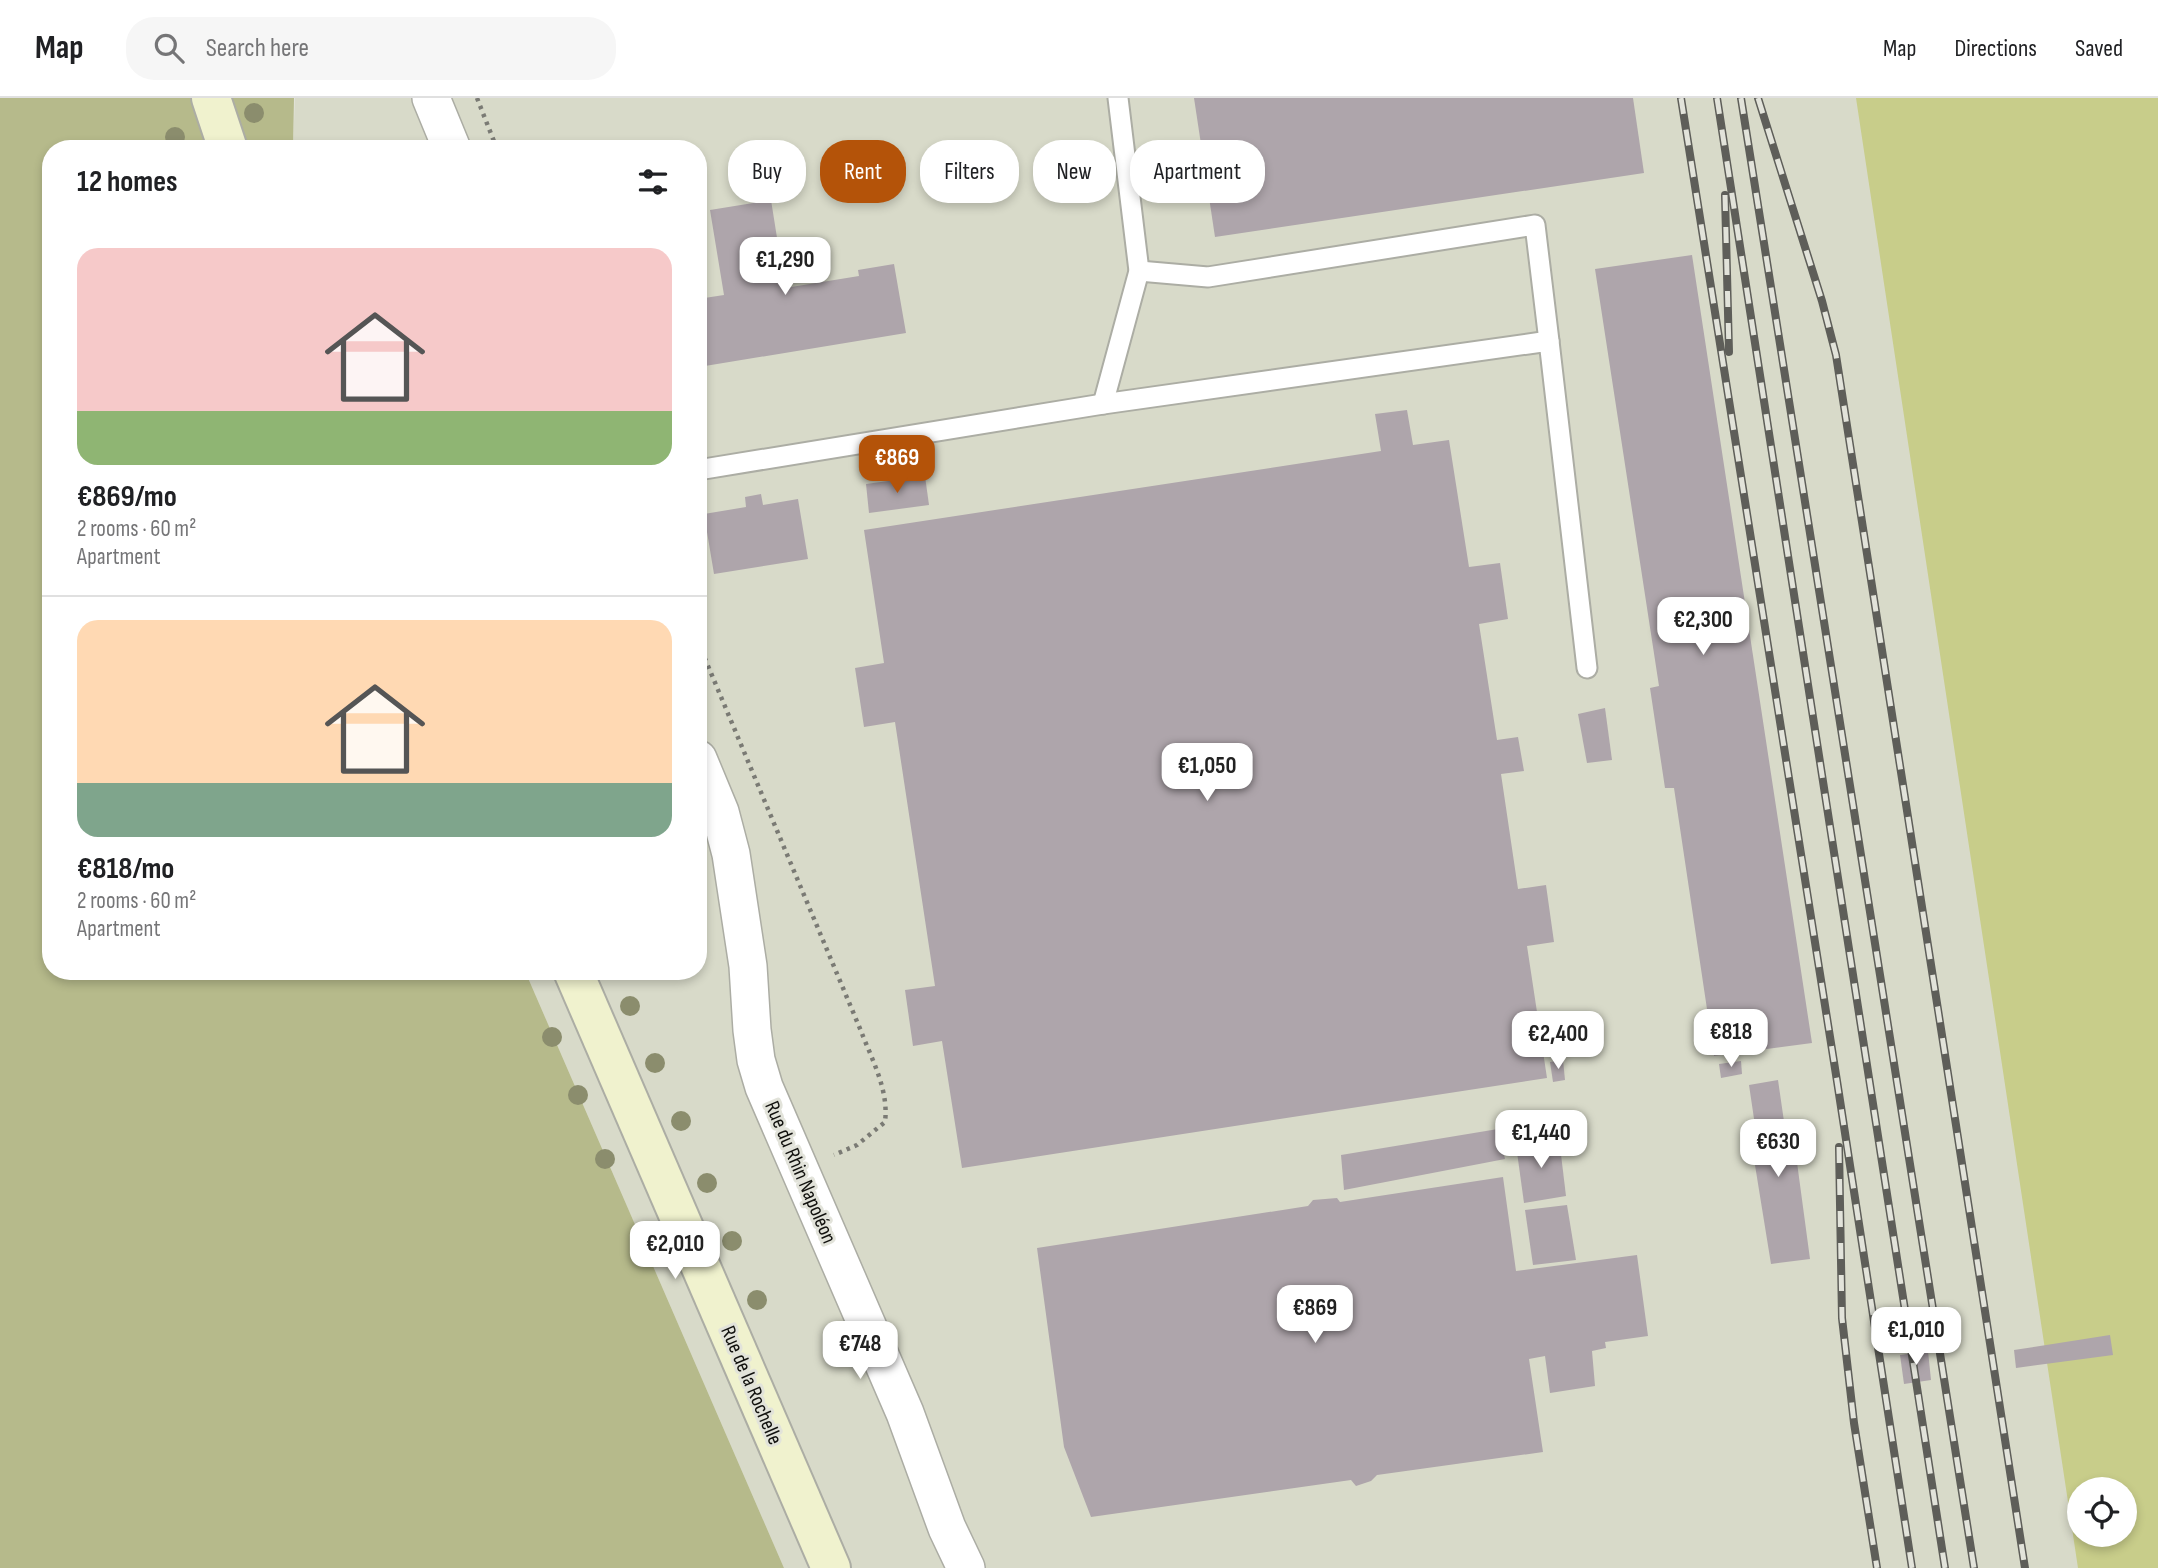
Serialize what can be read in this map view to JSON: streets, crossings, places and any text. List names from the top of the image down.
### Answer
{
  "streets": {
    "main road": ["Rue de la Rochelle"],
    "street": ["Rue du Rhin Napoléon"]
  },
  "page": {
    "header": "Map",
    "search": "Search here",
    "nav": ["Map", "Directions", "Saved"],
    "chip": [
      "Buy",
      "Rent",
      "Filters",
      "New",
      "Apartment"
    ],
    "heading": "12 homes",
    "list": [
      {
        "name": "€869/mo",
        "note": "2 rooms · 60 m² · Apartment"
      },
      {
        "name": "€818/mo",
        "note": "2 rooms · 60 m² · Apartment"
      }
    ],
    "price": [
      "€1,290",
      "€869",
      "€2,300",
      "€1,050",
      "€818",
      "€2,400",
      "€1,440",
      "€630",
      "€2,010",
      "€869",
      "€1,010",
      "€748"
    ]
  }
}
